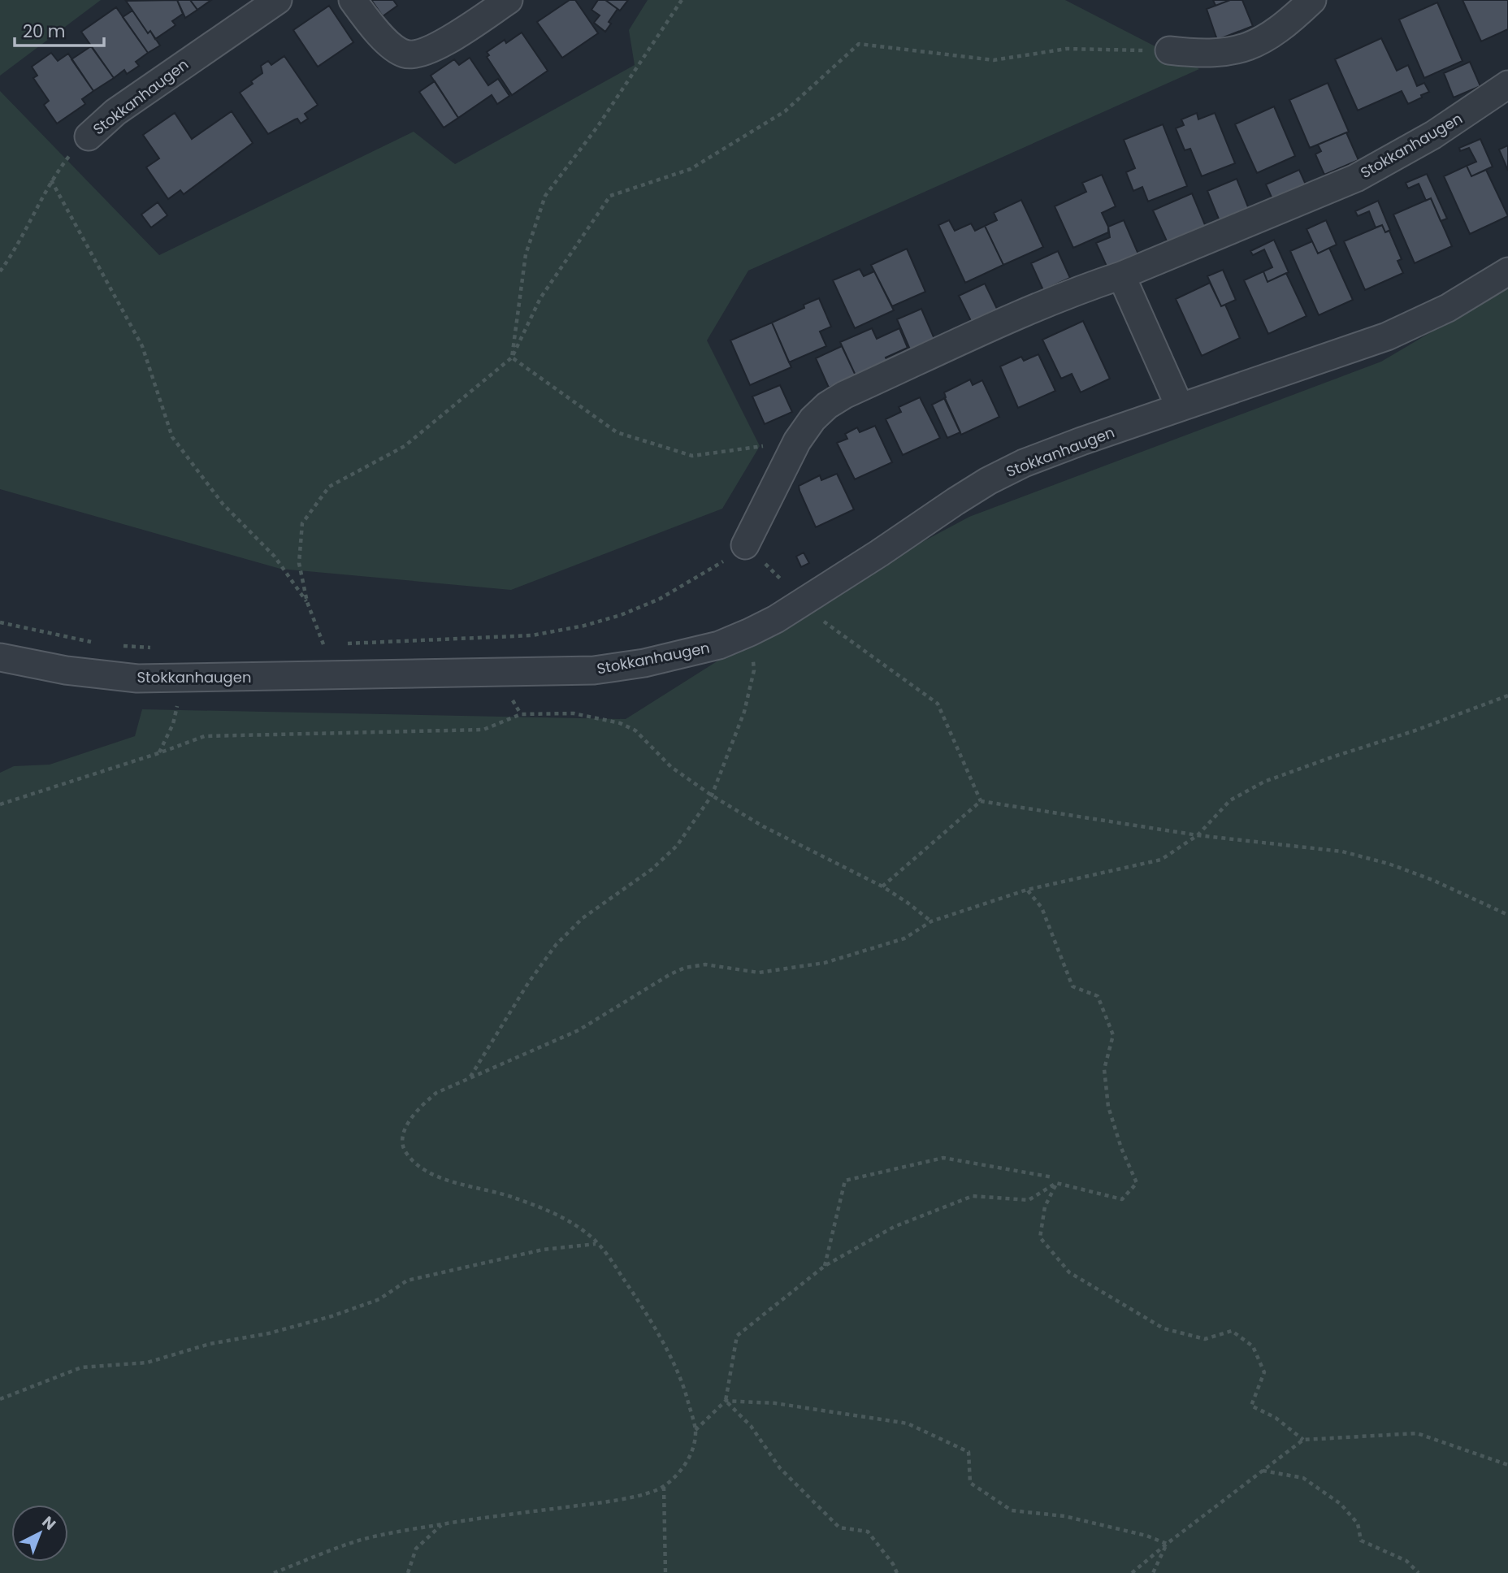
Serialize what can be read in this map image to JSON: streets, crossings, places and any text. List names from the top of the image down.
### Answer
{
  "streets": {
    "street": ["Stokkanhaugen"]
  },
  "scale_bar": "20 m",
  "north": "top right"
}
